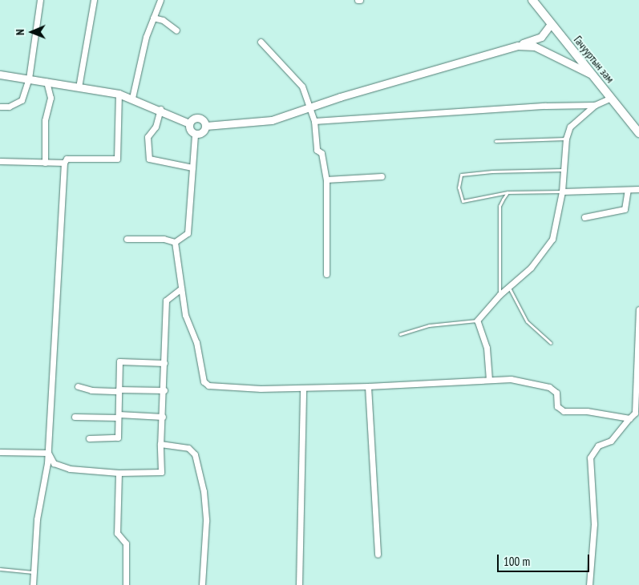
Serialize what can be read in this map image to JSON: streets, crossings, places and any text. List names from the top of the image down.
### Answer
{
  "streets": {
    "main road": ["Гачууртын зам"]
  },
  "scale_bar": "100 m",
  "north": "left"
}
